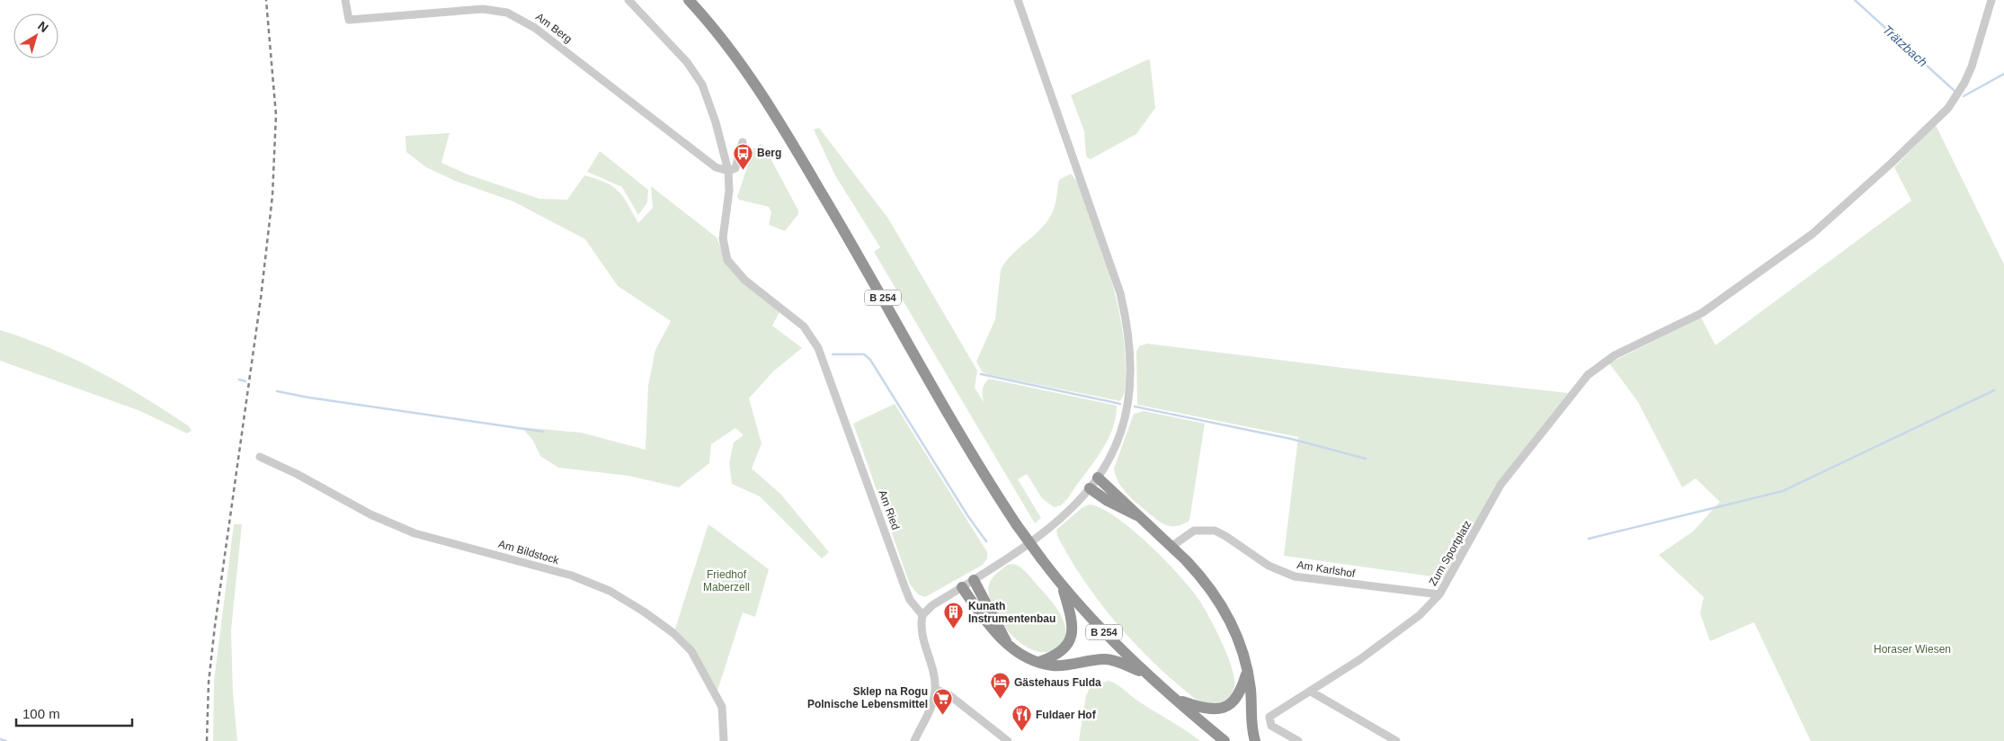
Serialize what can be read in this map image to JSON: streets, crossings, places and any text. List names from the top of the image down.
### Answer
{
  "streets": {
    "highway": ["B 254"],
    "street": [
      "Am Berg",
      "Am Ried",
      "Am Bildstock",
      "Zum Sportplatz",
      "Am Karlshof"
    ]
  },
  "crossings": [
    ["Am Berg", "Am Ried"],
    ["Zum Sportplatz", "Am Karlshof"]
  ],
  "water": ["Trätzbach"],
  "parks": ["Friedhof Maberzell", "Horaser Wiesen"],
  "places": {
    "bus stop": ["Berg"],
    "building": ["Kunath Instrumentenbau"],
    "hotel": ["Gästehaus Fulda"],
    "supermarket": ["Sklep na Rogu Polnische Lebensmittel"],
    "restaurant": ["Fuldaer Hof"]
  },
  "scale_bar": "100 m",
  "north": "top right"
}
